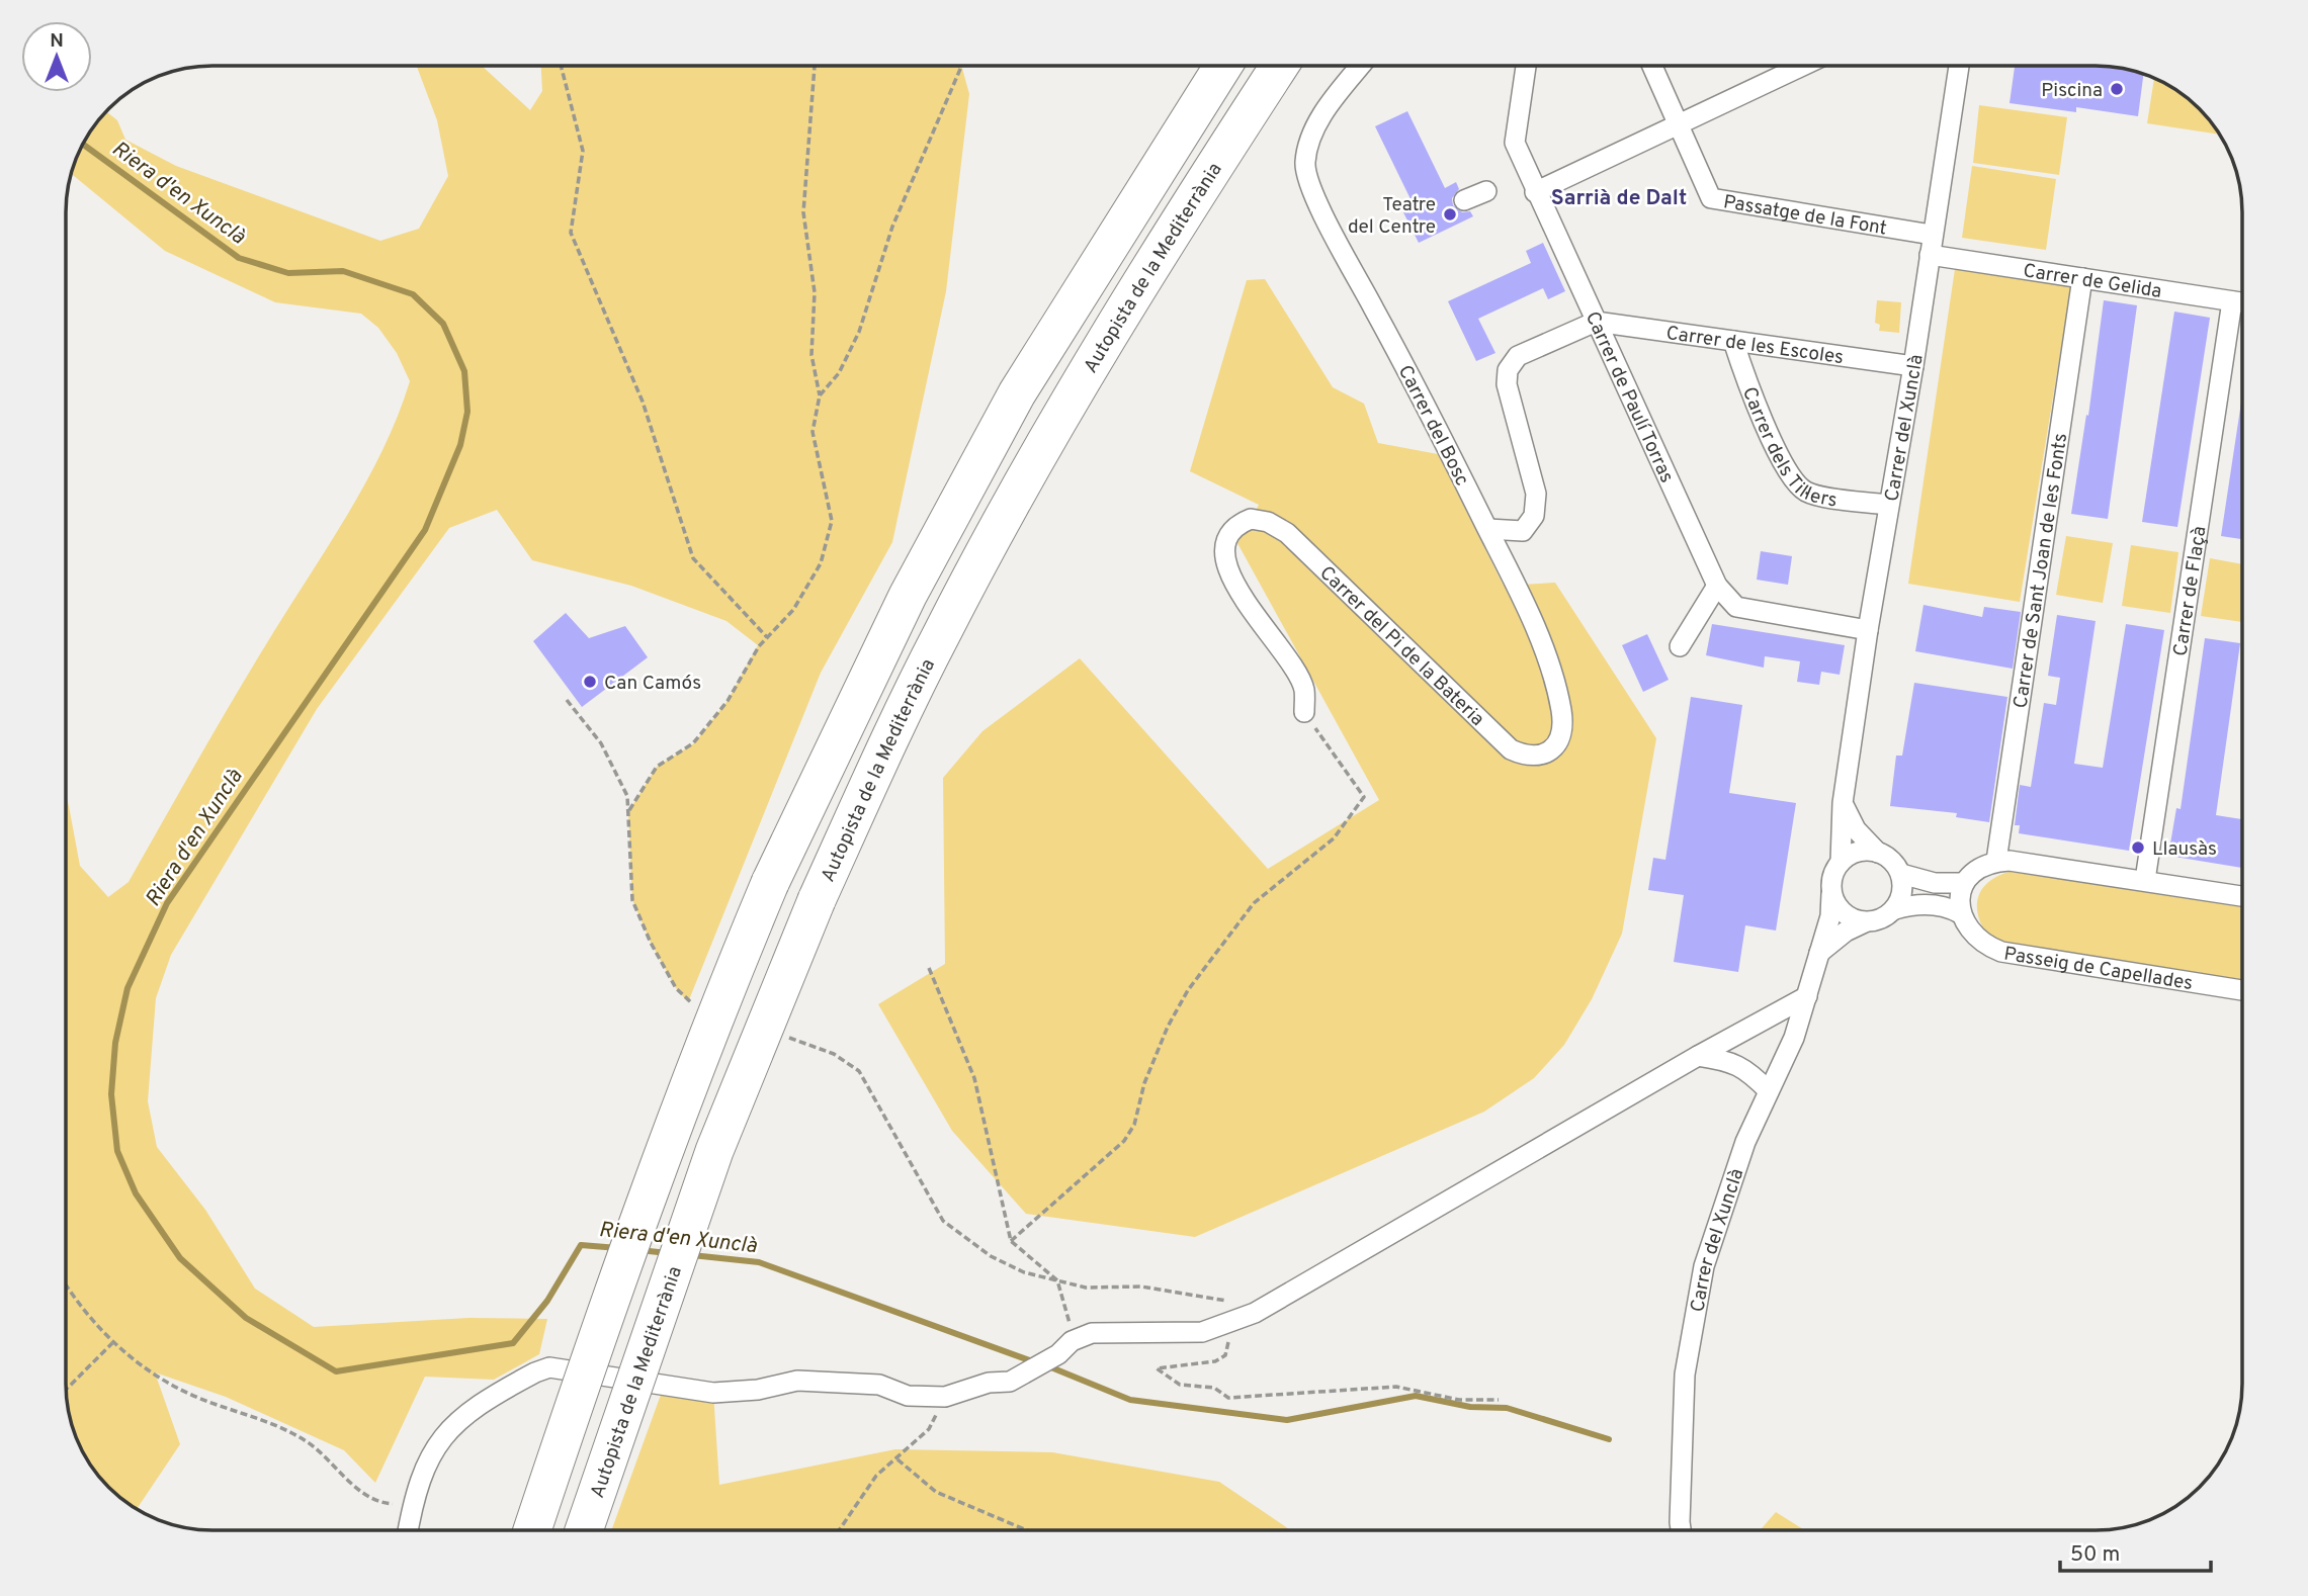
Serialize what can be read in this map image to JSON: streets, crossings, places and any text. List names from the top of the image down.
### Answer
{
  "streets": {
    "highway": ["Autopista de la Mediterrània"],
    "street": [
      "Passatge de la Font",
      "Carrer de Gelida",
      "Carrer de les Escoles",
      "Carrer de Paulí Torras",
      "Carrer del Bosc",
      "Carrer del Xunclà",
      "Carrer dels Til·lers",
      "Carrer de Sant Joan de les Fonts",
      "Carrer de Flaçà",
      "Carrer del Pi de la Bateria",
      "Passeig de Capellades"
    ]
  },
  "crossings": [
    ["Passatge de la Font", "Carrer del Xunclà"],
    ["Carrer de Gelida", "Carrer del Xunclà"],
    ["Carrer de Gelida", "Carrer de Sant Joan de les Fonts"],
    ["Carrer de Gelida", "Carrer de Flaçà"],
    ["Carrer de les Escoles", "Carrer de Paulí Torras"],
    ["Carrer de les Escoles", "Carrer del Xunclà"],
    ["Carrer de les Escoles", "Carrer dels Til·lers"],
    ["Carrer de Paulí Torras", "Carrer del Xunclà"],
    ["Carrer del Bosc", "Carrer del Pi de la Bateria"],
    ["Carrer del Xunclà", "Carrer dels Til·lers"]
  ],
  "districts": ["Sarrià de Dalt"],
  "water": ["Riera d'en Xunclà"],
  "places": [
    "Piscina",
    "Teatre del Centre",
    "Can Camós",
    "Llausàs"
  ],
  "scale_bar": "50 m",
  "north": "top"
}
